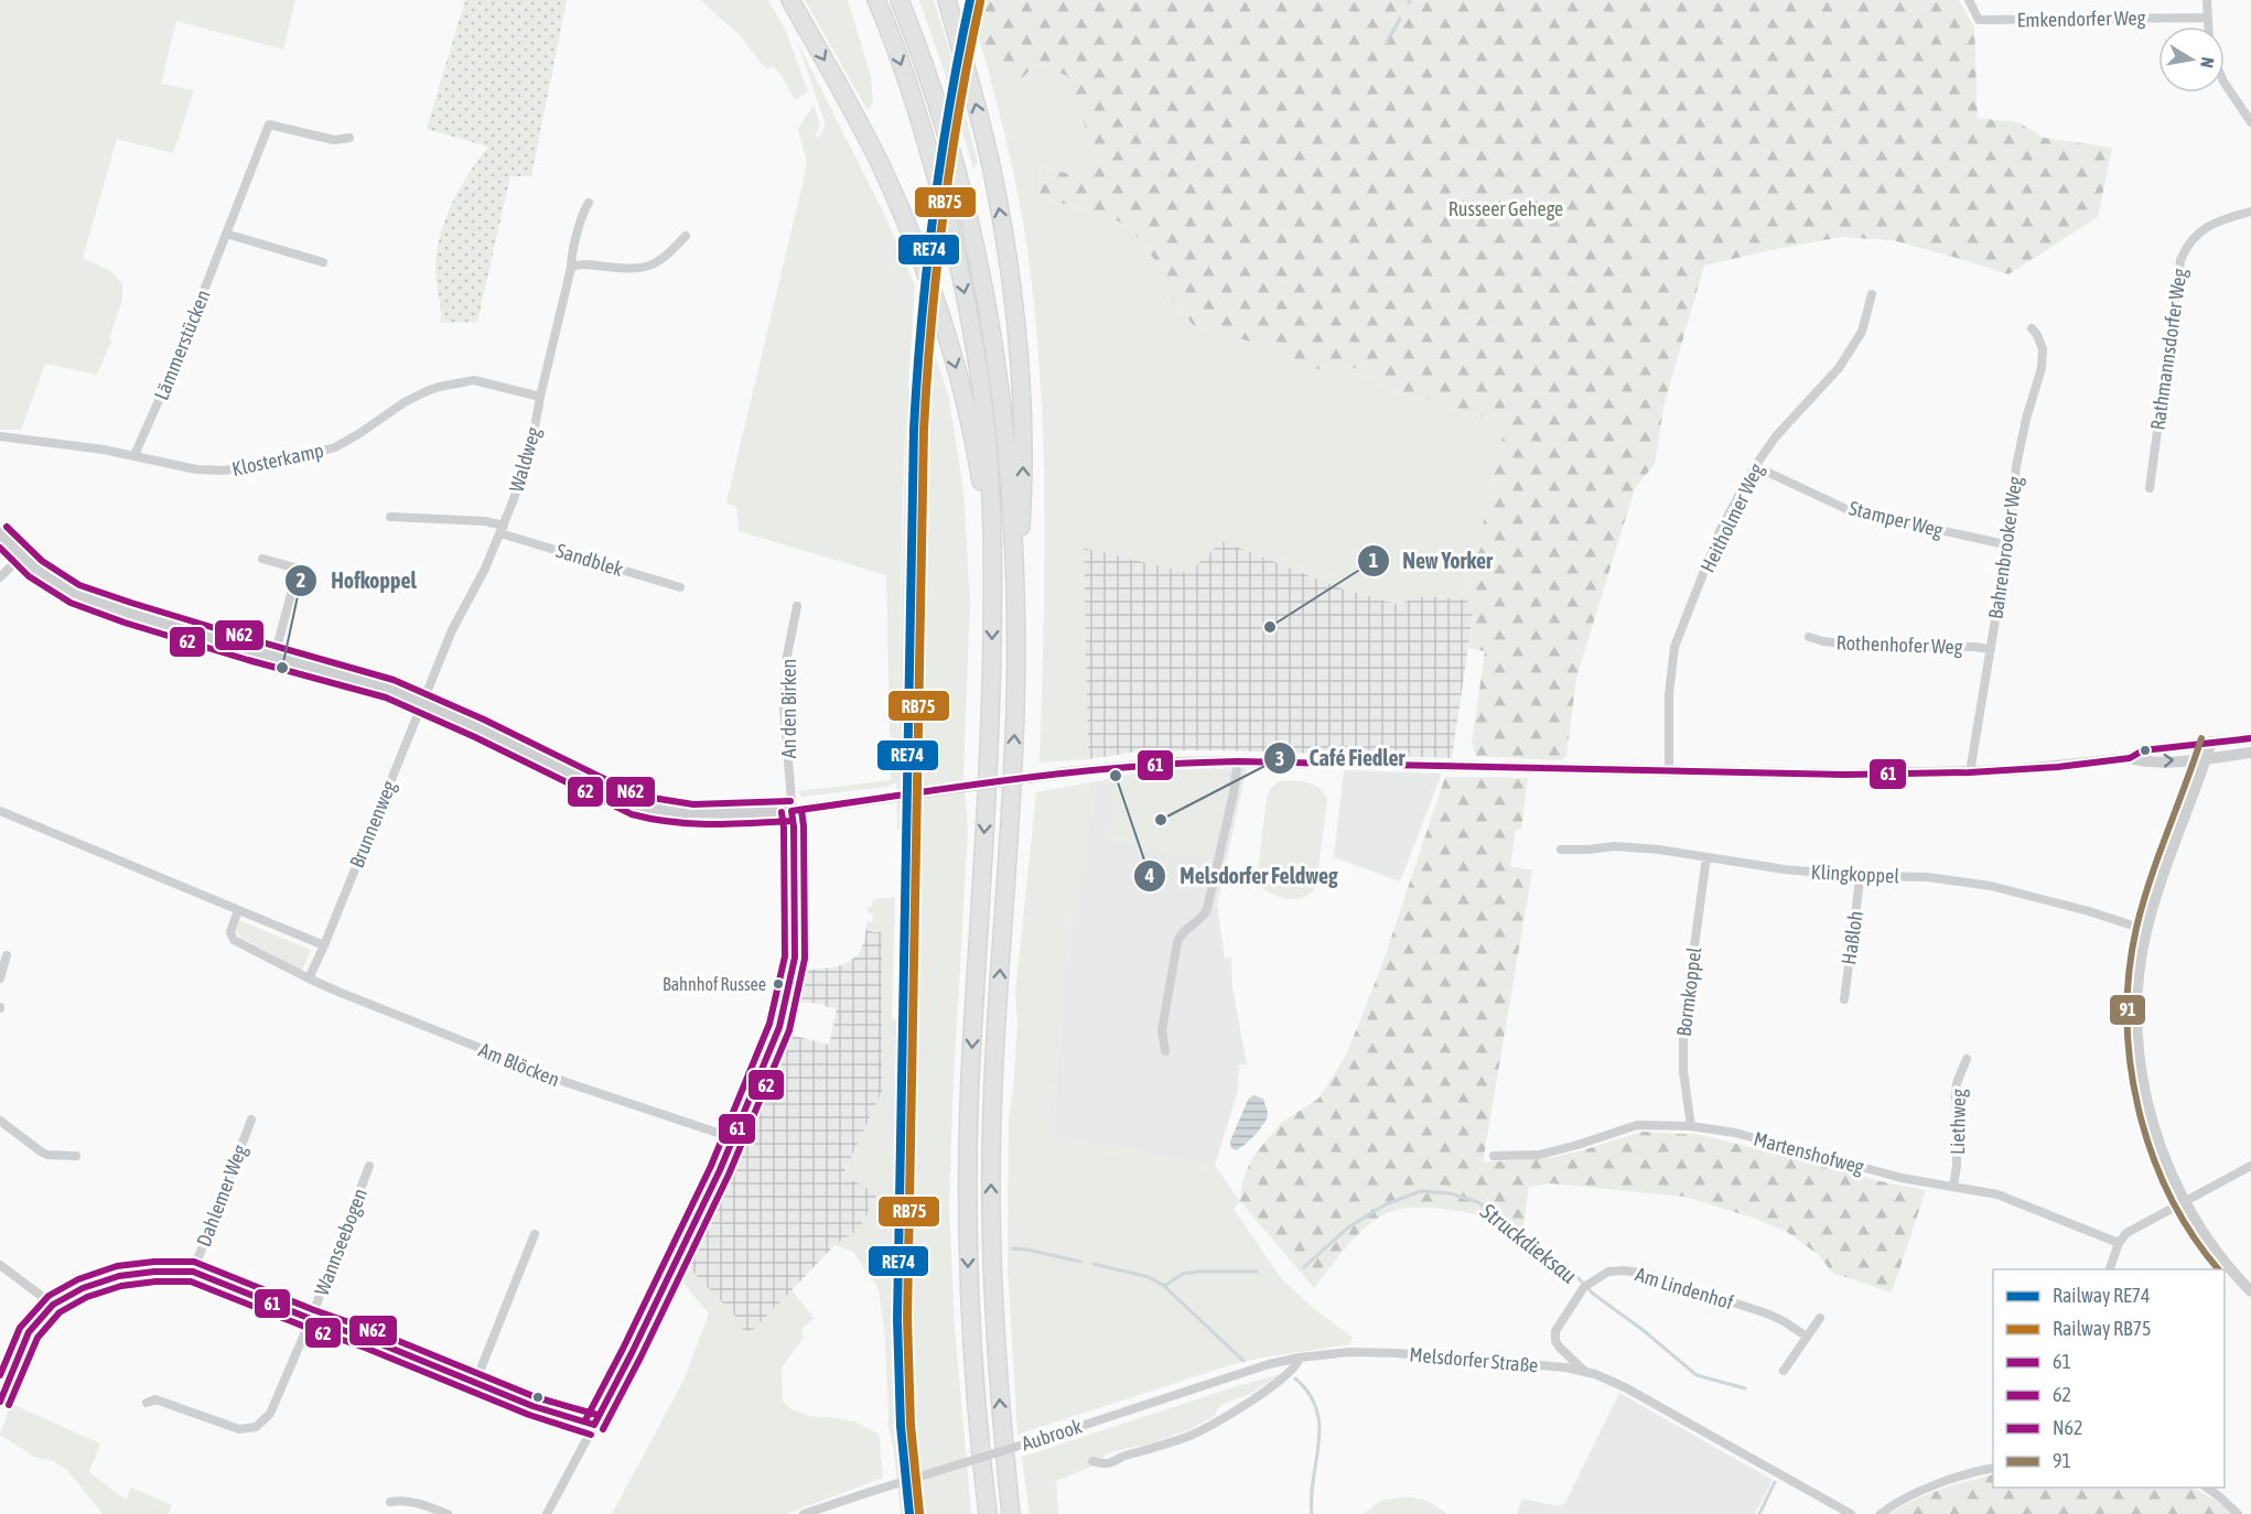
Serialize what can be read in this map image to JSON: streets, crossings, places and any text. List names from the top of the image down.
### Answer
{
  "streets": {
    "street": [
      "Emkendorfer Weg",
      "Lämmerstücken",
      "Rathmannsdorfer Weg",
      "Klosterkamp",
      "Waldweg",
      "Heitholmer Weg",
      "Stamper Weg",
      "Bahrenbrooker Weg",
      "Sandblek",
      "Rothenhofer Weg",
      "An den Birken",
      "Brunnenweg",
      "Klingkoppel",
      "Haßloh",
      "Bormkoppel",
      "Am Blöcken",
      "Liethweg",
      "Martenshofweg",
      "Dahlemer Weg",
      "Wannseebogen",
      "Am Lindenhof",
      "Melsdorfer Straße",
      "Aubrook"
    ]
  },
  "crossings": [
    ["Lämmerstücken", "Klosterkamp"],
    ["Klosterkamp", "Waldweg"],
    ["Waldweg", "Sandblek"],
    ["Waldweg", "Brunnenweg"],
    ["Heitholmer Weg", "Stamper Weg"],
    ["Stamper Weg", "Bahrenbrooker Weg"],
    ["Bahrenbrooker Weg", "Rothenhofer Weg"],
    ["An den Birken", "Am Blöcken"],
    ["Klingkoppel", "Haßloh"],
    ["Klingkoppel", "Bormkoppel"],
    ["Bormkoppel", "Martenshofweg"],
    ["Liethweg", "Martenshofweg"],
    ["Am Lindenhof", "Melsdorfer Straße"],
    ["Melsdorfer Straße", "Aubrook"]
  ],
  "water": ["Struckdieksau"],
  "parks": ["Russeer Gehege"],
  "places": [
    "New Yorker",
    "Hofkoppel",
    "Melsdorfer Feldweg",
    "Café Fiedler",
    "Bahnhof Russee"
  ],
  "lines": [
    "rail line RE74",
    "rail line RB75",
    "transit line N62",
    "transit line 62",
    "transit line 61",
    "transit line 91"
  ],
  "legend": [
    "Railway RE74",
    "Railway RB75",
    "61",
    "62",
    "N62",
    "91"
  ],
  "north": "right"
}
